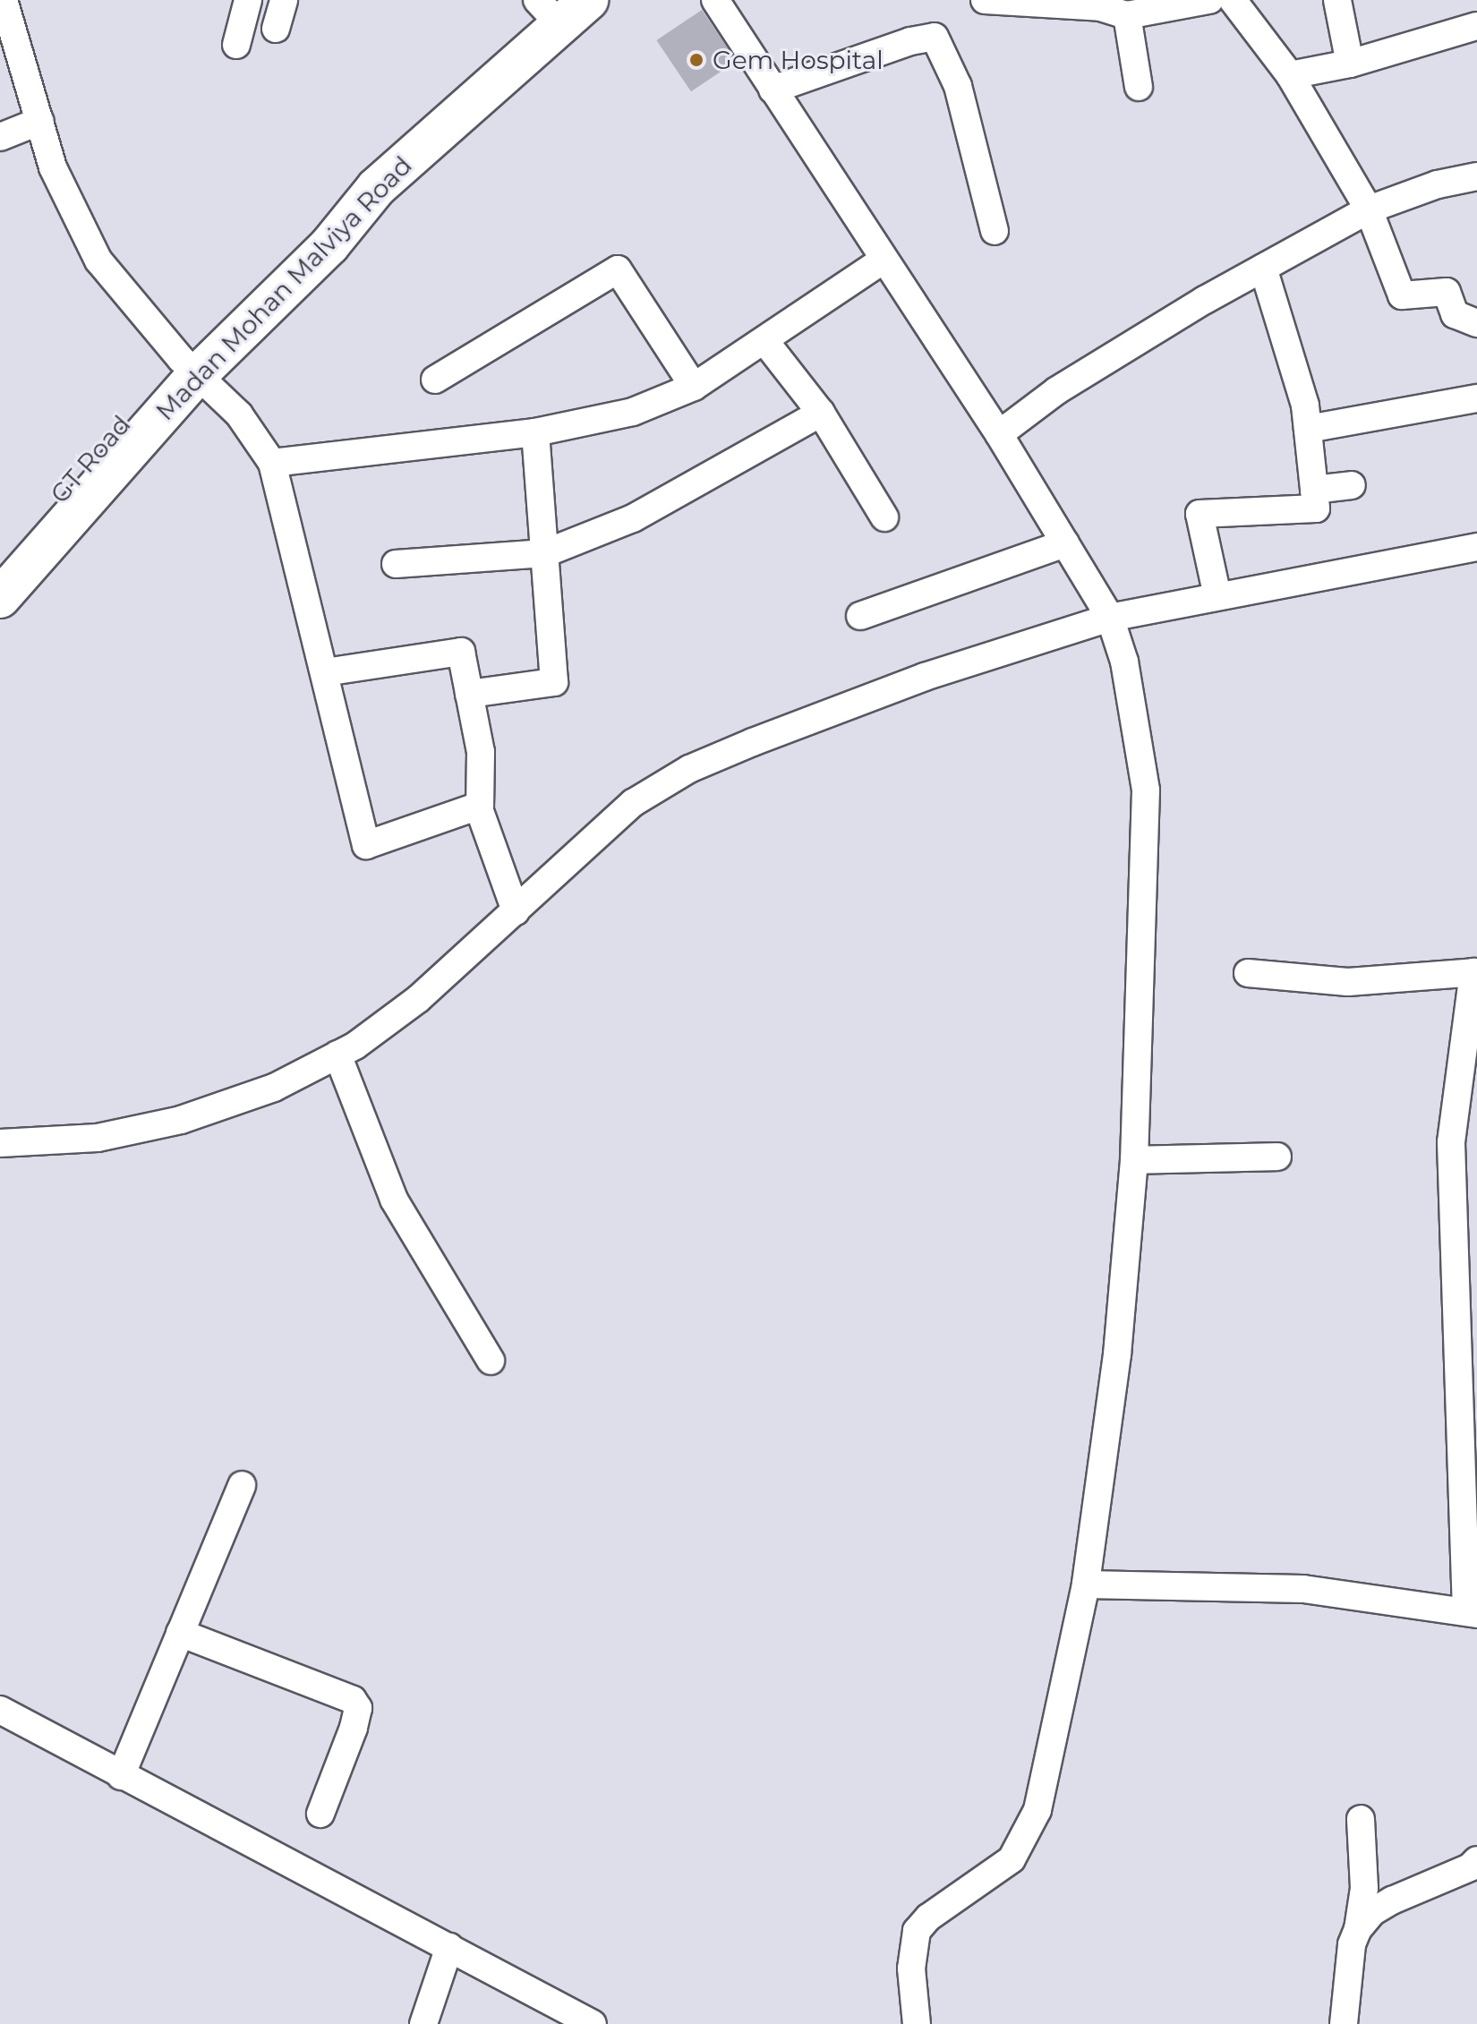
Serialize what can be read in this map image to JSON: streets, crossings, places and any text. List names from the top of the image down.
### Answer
{
  "streets": {
    "highway": ["Madan Mohan Malviya Road", "GT Road"]
  },
  "crossings": [
    ["Madan Mohan Malviya Road", "GT Road"]
  ],
  "places": ["Gem Hospital"]
}
